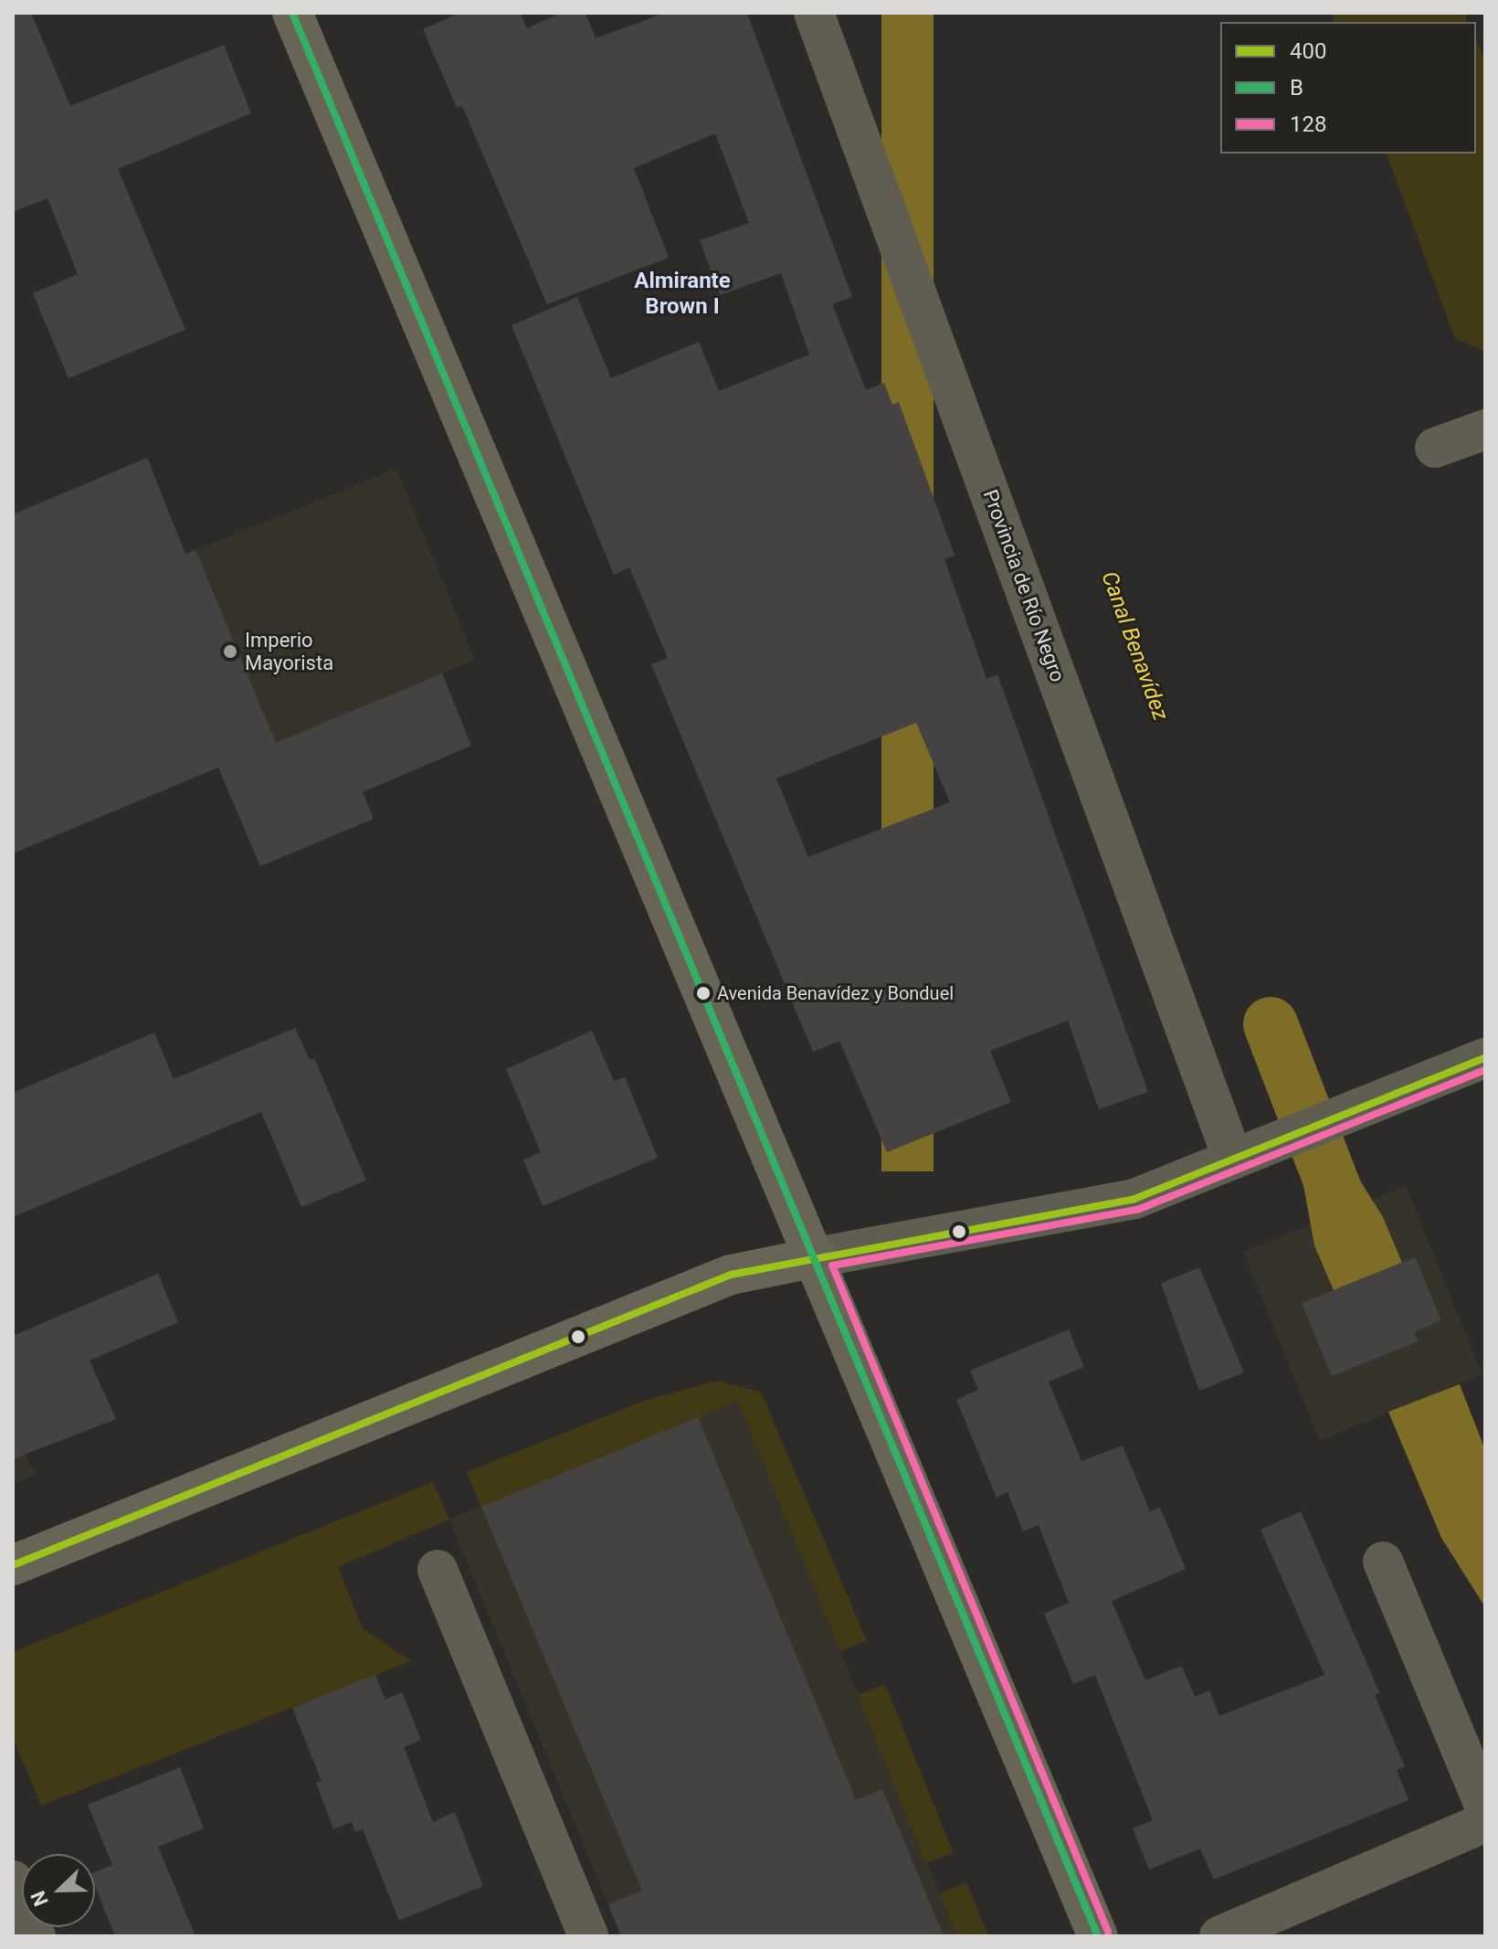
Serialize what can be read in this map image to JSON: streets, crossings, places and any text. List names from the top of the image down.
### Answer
{
  "streets": {
    "street": ["Provincia de Río Negro"]
  },
  "districts": ["Almirante Brown I"],
  "water": ["Canal Benavídez"],
  "places": ["Imperio Mayorista", "Avenida Benavídez y Bonduel"],
  "lines": ["transit line B", "transit line 400", "transit line 128"],
  "legend": ["400", "B", "128"],
  "north": "bottom left"
}
